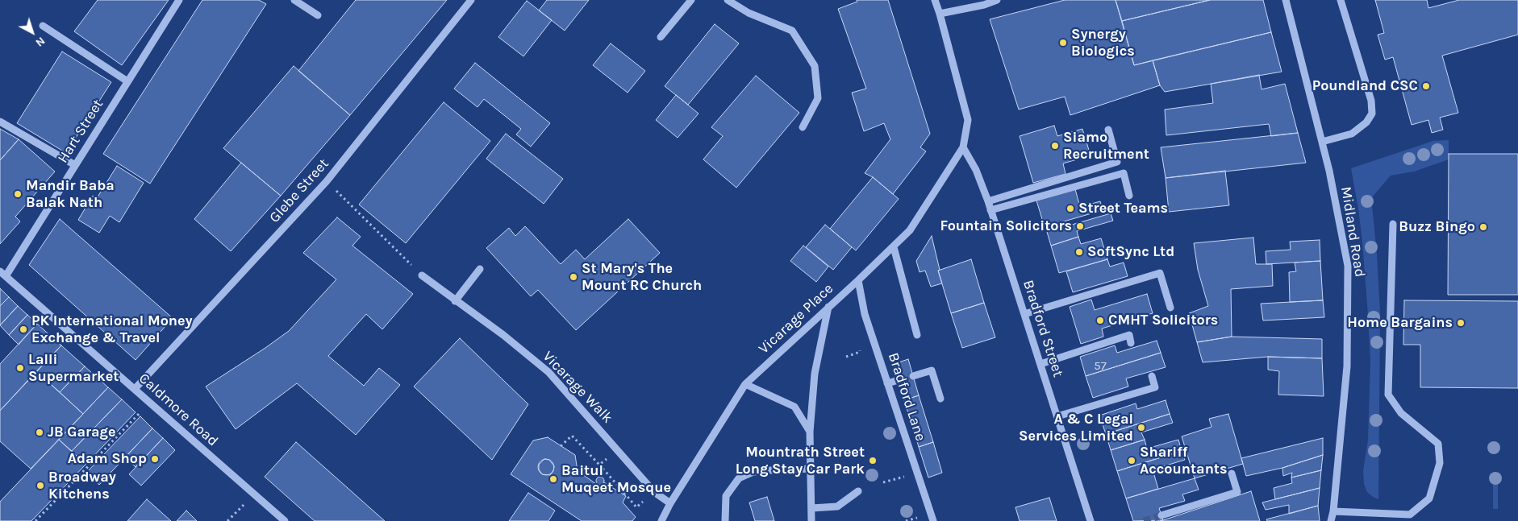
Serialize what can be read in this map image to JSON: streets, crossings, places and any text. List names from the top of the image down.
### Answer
{
  "streets": {
    "street": [
      "Hart Street",
      "Glebe Street",
      "Midland Road",
      "Vicarage Place",
      "Bradford Street",
      "Vicarage Walk",
      "Bradford Lane",
      "Caldmore Road"
    ]
  },
  "crossings": [
    ["Hart Street", "Caldmore Road"],
    ["Glebe Street", "Caldmore Road"],
    ["Vicarage Place", "Bradford Street"],
    ["Vicarage Place", "Vicarage Walk"],
    ["Vicarage Place", "Bradford Lane"]
  ],
  "places": [
    "Synergy Biologics",
    "Poundland CSC",
    "Siamo Recruitment",
    "Mandir Baba Balak Nath",
    "Street Teams",
    "Fountain Solicitors",
    "Buzz Bingo",
    "SoftSync Ltd",
    "St Mary's The Mount RC Church",
    "CMHT Solicitors",
    "Home Bargains",
    "PK International Money Exchange & Travel",
    "Lalli Supermarket",
    "A & C Legal Services Limited",
    "JB Garage",
    "Adam Shop",
    "Mountrath Street Long Stay Car Park",
    "Shariff Accountants",
    "Baitul Muqeet Mosque",
    "Broadway Kitchens"
  ],
  "house_numbers": ["57"],
  "north": "bottom right"
}
